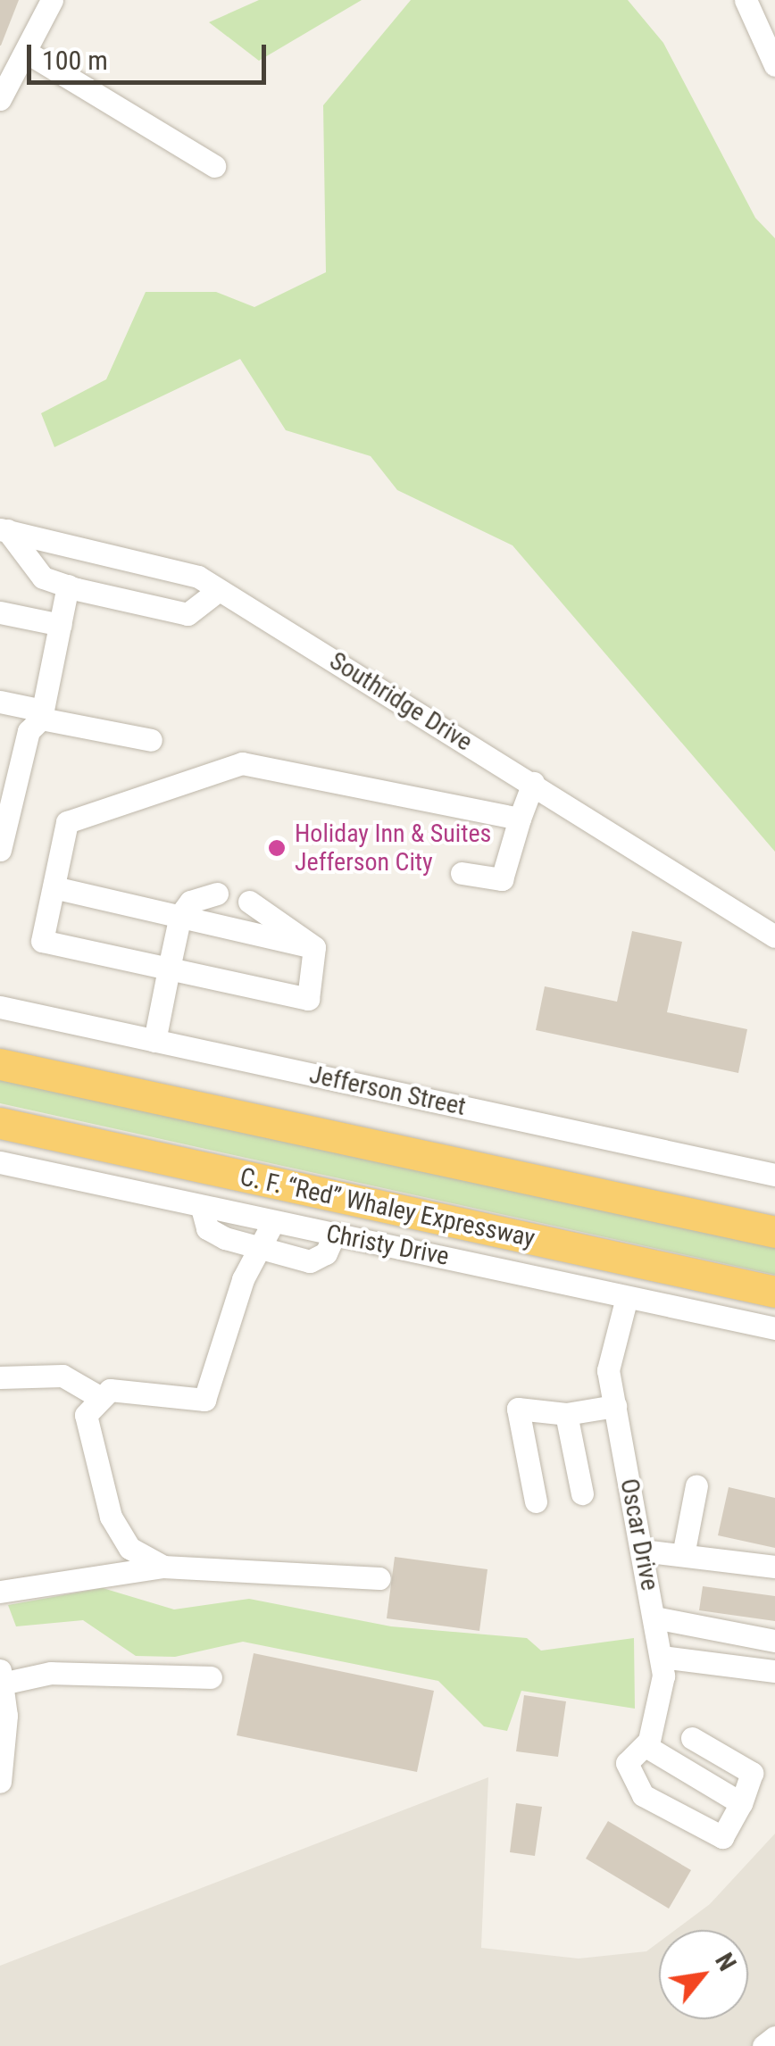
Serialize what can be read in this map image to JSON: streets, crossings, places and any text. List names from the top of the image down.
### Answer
{
  "streets": {
    "highway": ["C. F. “Red” Whaley Expressway"],
    "street": [
      "Southridge Drive",
      "Jefferson Street",
      "Christy Drive",
      "Oscar Drive"
    ]
  },
  "crossings": [
    ["Christy Drive", "Oscar Drive"]
  ],
  "places": ["Holiday Inn & Suites Jefferson City"],
  "scale_bar": "100 m",
  "north": "top right"
}
